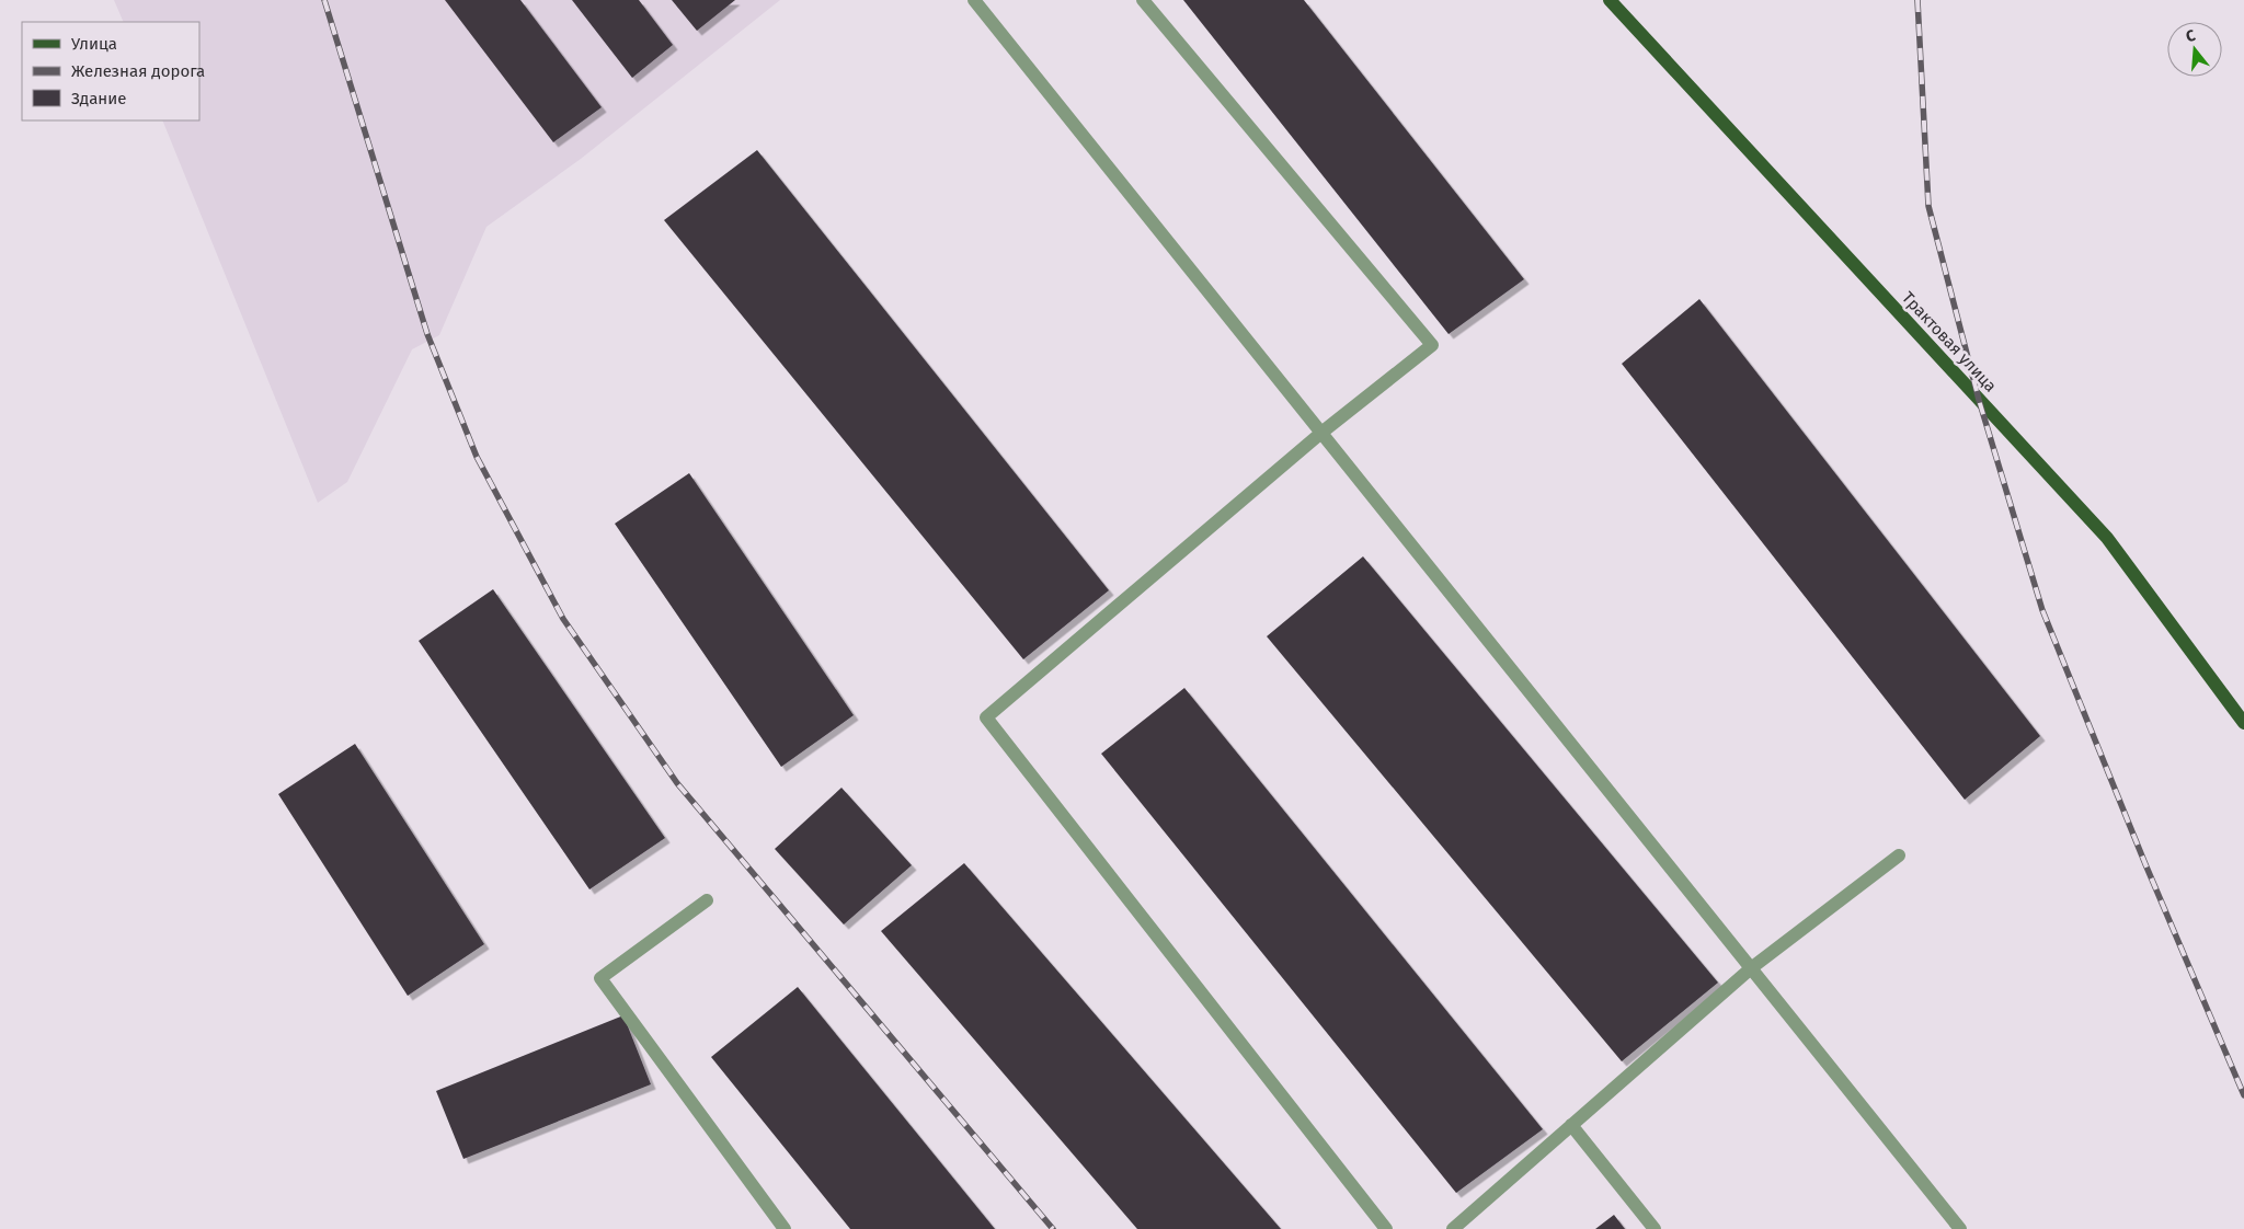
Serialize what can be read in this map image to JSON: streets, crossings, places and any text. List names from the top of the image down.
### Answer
{
  "streets": {
    "main road": ["Трактовая улица"]
  },
  "legend": ["Улица", "Железная дорога", "Здание"],
  "north": "top"
}
